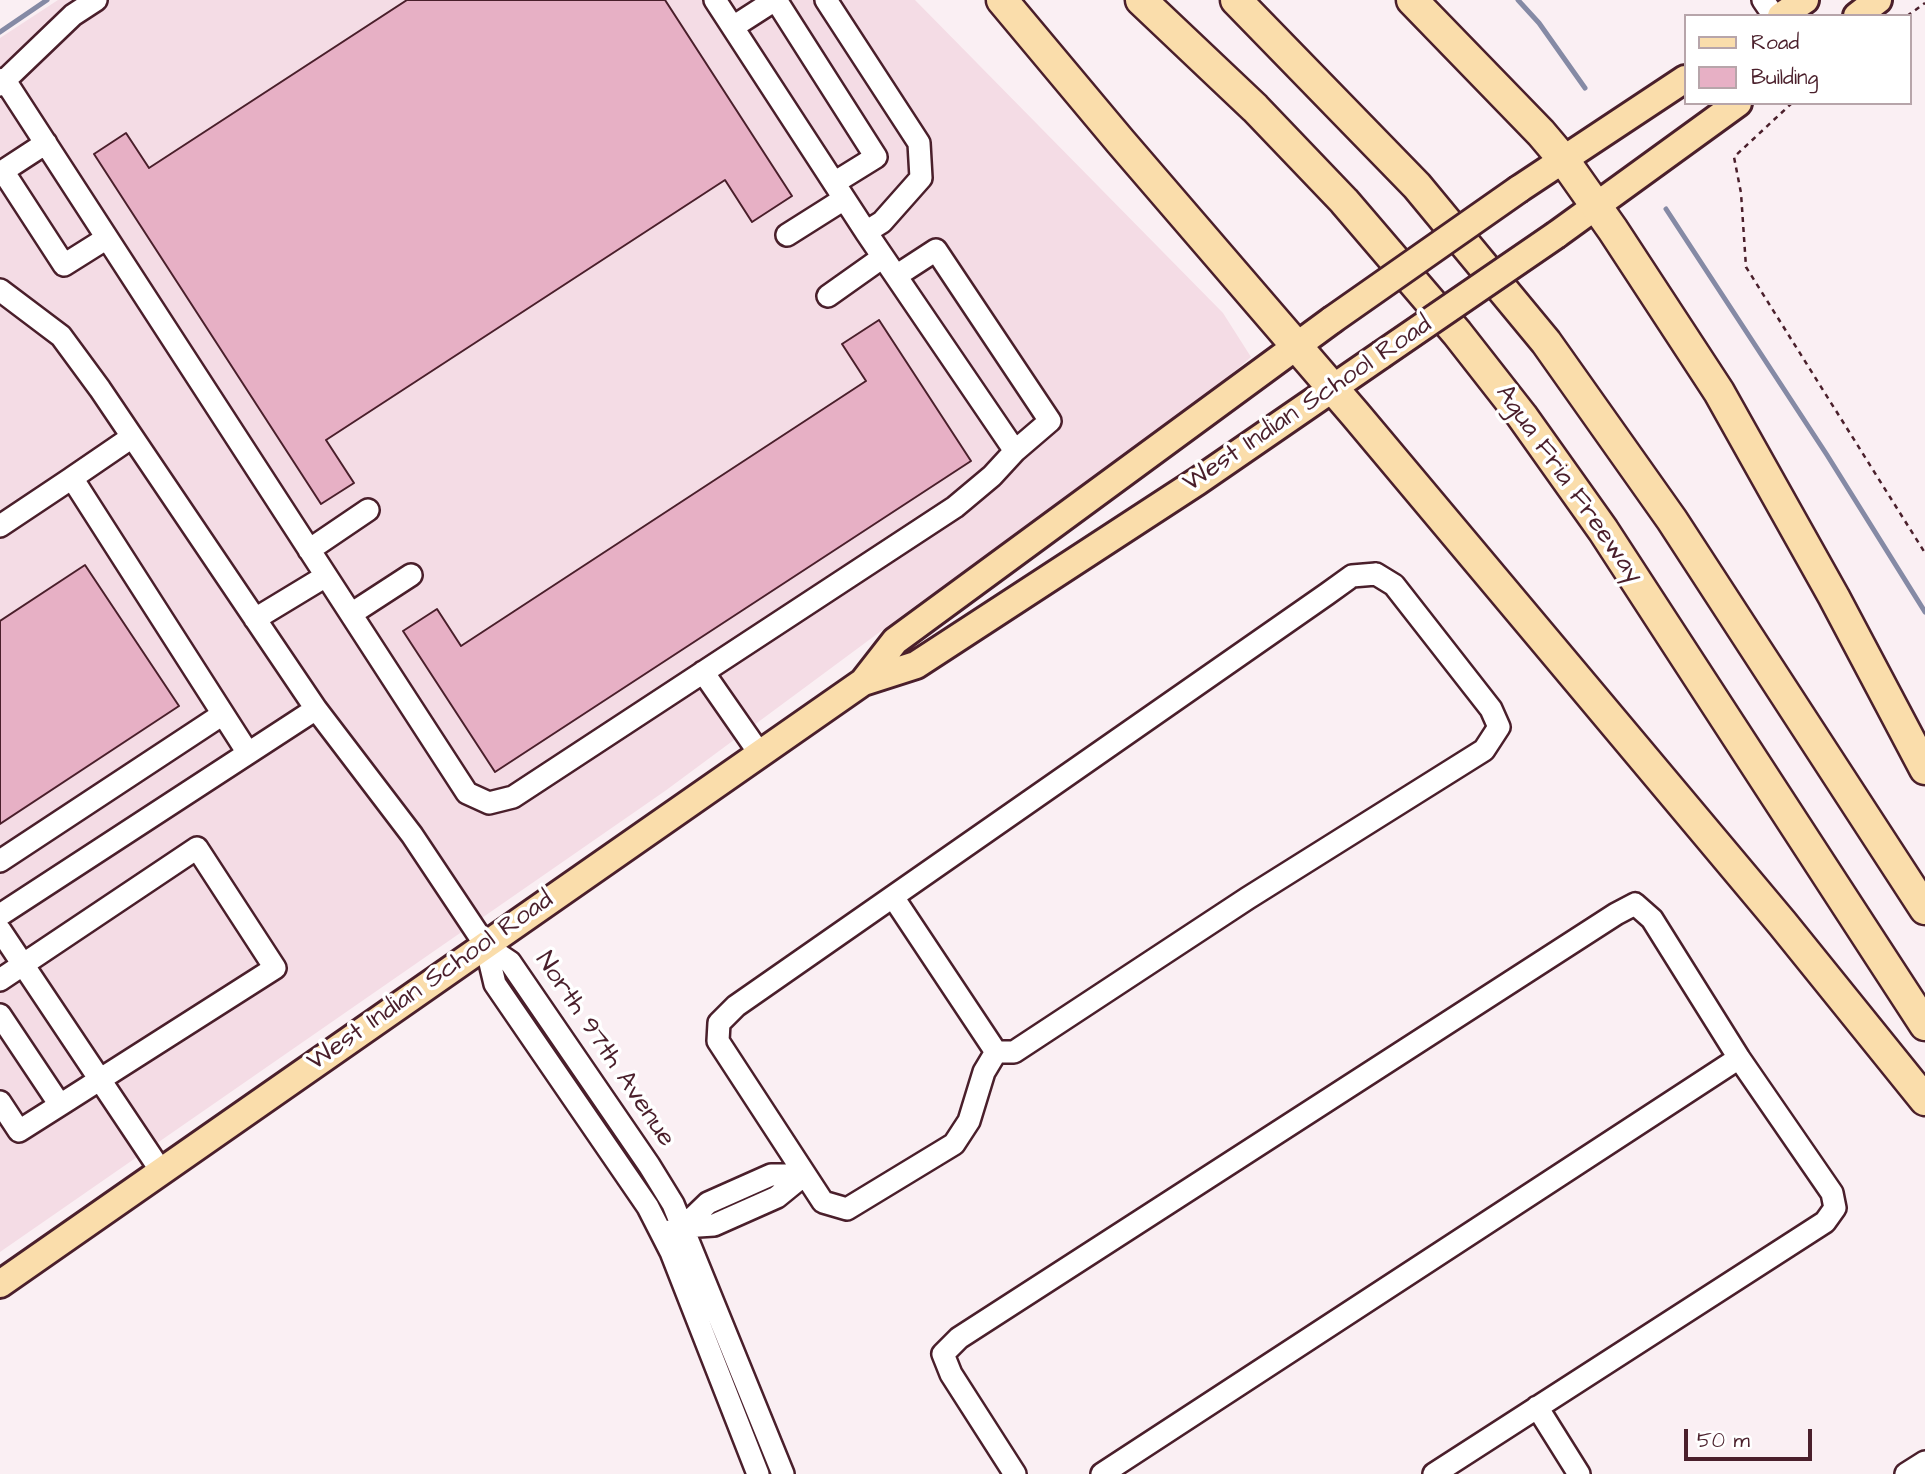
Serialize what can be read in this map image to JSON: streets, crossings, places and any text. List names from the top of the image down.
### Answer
{
  "streets": {
    "highway": ["Agua Fria Freeway"],
    "main road": ["West Indian School Road"],
    "street": ["North 97th Avenue"]
  },
  "crossings": [
    ["West Indian School Road", "North 97th Avenue"]
  ],
  "legend": ["Road", "Building"],
  "scale_bar": "50 m"
}
